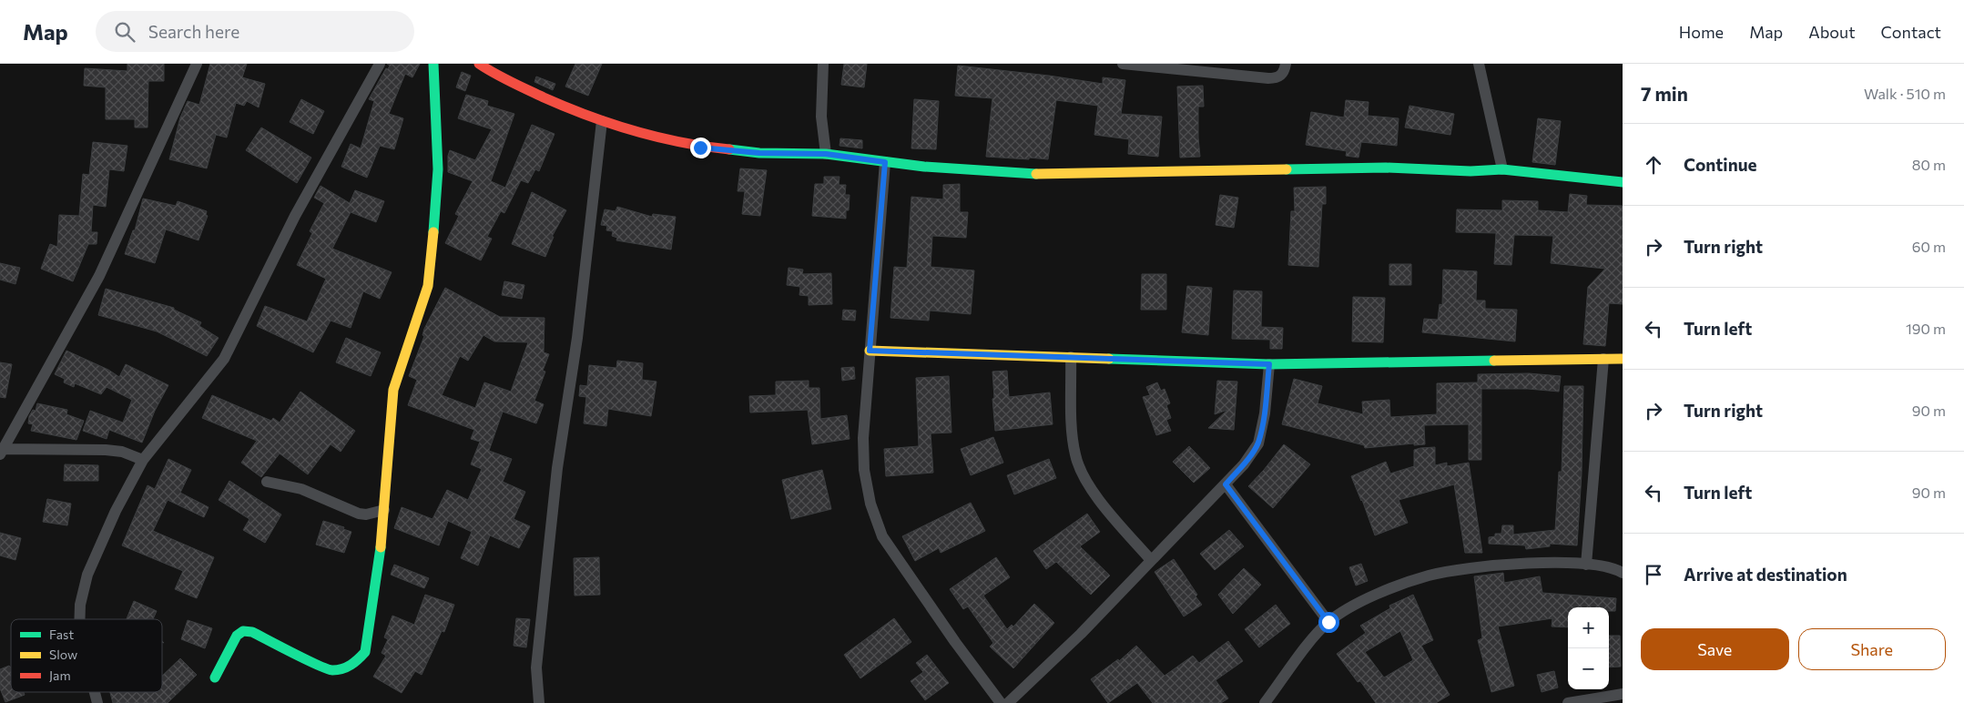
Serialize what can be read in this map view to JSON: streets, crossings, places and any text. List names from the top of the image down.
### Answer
{
  "legend": ["Fast", "Slow", "Jam"],
  "page": {
    "header": "Map",
    "search": "Search here",
    "nav": [
      "Home",
      "Map",
      "About",
      "Contact"
    ],
    "heading": ["7 min", "Walk · 510 m"],
    "list": [
      ["Continue", "80 m"],
      ["Turn right", "60 m"],
      ["Turn left", "190 m"],
      ["Turn right", "90 m"],
      ["Turn left", "90 m"],
      "Arrive at destination"
    ],
    "map_buttons": ["+", "−"],
    "buttons": ["Save", "Share"]
  }
}
